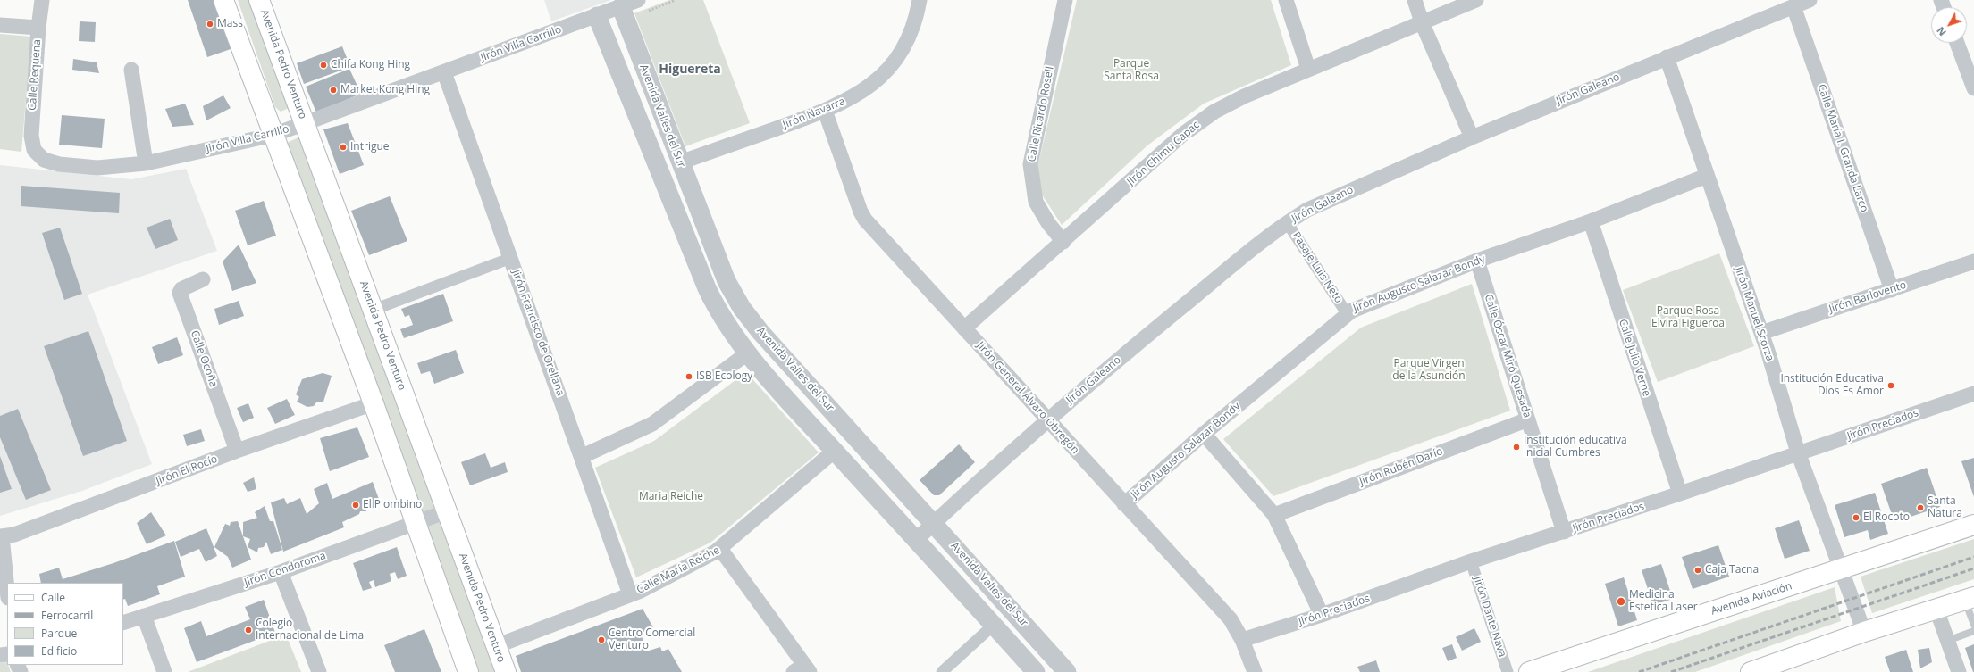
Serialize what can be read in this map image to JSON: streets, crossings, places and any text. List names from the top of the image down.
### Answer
{
  "streets": {
    "main road": ["Avenida Pedro Venturo", "Avenida Aviación"],
    "street": [
      "Jirón Villa Carrillo",
      "Calle Requena",
      "Jirón Galeano",
      "Jirón Navarra",
      "Calle Ricardo Rosell",
      "Avenida Valles del Sur",
      "Calle María I. Granda Larco",
      "Jirón Chimu Capac",
      "Pasaje Luis Neto",
      "Jirón Augusto Salazar Bondy",
      "Jirón Barlovento",
      "Jirón Manuel Scorza",
      "Jirón Francisco de Orellana",
      "Calle Óscar Miró Quesada",
      "Calle Julio Verne",
      "Calle Ocoña",
      "Jirón General Álvaro Obregón",
      "Jirón Preciados",
      "Jirón Rubén Darío",
      "Jirón El Rocío",
      "Jirón Condoroma",
      "Calle María Reiche",
      "Jirón Dante Nava"
    ]
  },
  "crossings": [
    ["Jirón Villa Carrillo", "Avenida Pedro Venturo"],
    ["Jirón Villa Carrillo", "Calle Requena"],
    ["Jirón Villa Carrillo", "Avenida Valles del Sur"],
    ["Jirón Villa Carrillo", "Jirón Francisco de Orellana"],
    ["Avenida Pedro Venturo", "Jirón Condoroma"],
    ["Avenida Pedro Venturo", "Calle María Reiche"],
    ["Jirón Galeano", "Avenida Valles del Sur"],
    ["Jirón Galeano", "Calle María I. Granda Larco"],
    ["Jirón Galeano", "Pasaje Luis Neto"],
    ["Jirón Galeano", "Jirón Manuel Scorza"],
    ["Jirón Galeano", "Jirón General Álvaro Obregón"],
    ["Jirón Navarra", "Avenida Valles del Sur"],
    ["Jirón Navarra", "Jirón General Álvaro Obregón"],
    ["Calle Ricardo Rosell", "Jirón Chimu Capac"],
    ["Avenida Valles del Sur", "Calle María Reiche"],
    ["Calle María I. Granda Larco", "Jirón Barlovento"],
    ["Jirón Chimu Capac", "Jirón General Álvaro Obregón"],
    ["Pasaje Luis Neto", "Jirón Augusto Salazar Bondy"],
    ["Jirón Augusto Salazar Bondy", "Jirón Manuel Scorza"],
    ["Jirón Augusto Salazar Bondy", "Calle Óscar Miró Quesada"],
    ["Jirón Augusto Salazar Bondy", "Calle Julio Verne"],
    ["Jirón Augusto Salazar Bondy", "Jirón General Álvaro Obregón"],
    ["Jirón Barlovento", "Jirón Manuel Scorza"],
    ["Jirón Manuel Scorza", "Jirón Preciados"],
    ["Jirón Manuel Scorza", "Avenida Aviación"],
    ["Jirón Francisco de Orellana", "Calle María Reiche"],
    ["Calle Óscar Miró Quesada", "Jirón Preciados"],
    ["Calle Óscar Miró Quesada", "Jirón Rubén Darío"],
    ["Calle Julio Verne", "Jirón Preciados"],
    ["Calle Ocoña", "Jirón El Rocío"],
    ["Jirón General Álvaro Obregón", "Jirón Preciados"],
    ["Jirón Preciados", "Jirón Dante Nava"]
  ],
  "districts": ["Higuereta"],
  "parks": [
    "Parque Santa Rosa",
    "Parque Rosa Elvira Figueroa",
    "Parque Virgen de la Asunción",
    "Maria Reiche"
  ],
  "places": [
    "Mass",
    "Chifa Kong Hing",
    "Market Kong Hing",
    "Intrigue",
    "ISB Ecology",
    "Institución Educativa Dios Es Amor",
    "Institución educativa inicial Cumbres",
    "El Piombino",
    "Santa Natura",
    "El Rocoto",
    "Caja Tacna",
    "Medicina Estetica Laser",
    "Colegio Internacional de Lima",
    "Centro Comercial Venturo"
  ],
  "legend": [
    "Calle",
    "Ferrocarril",
    "Parque",
    "Edificio"
  ],
  "north": "bottom left"
}
